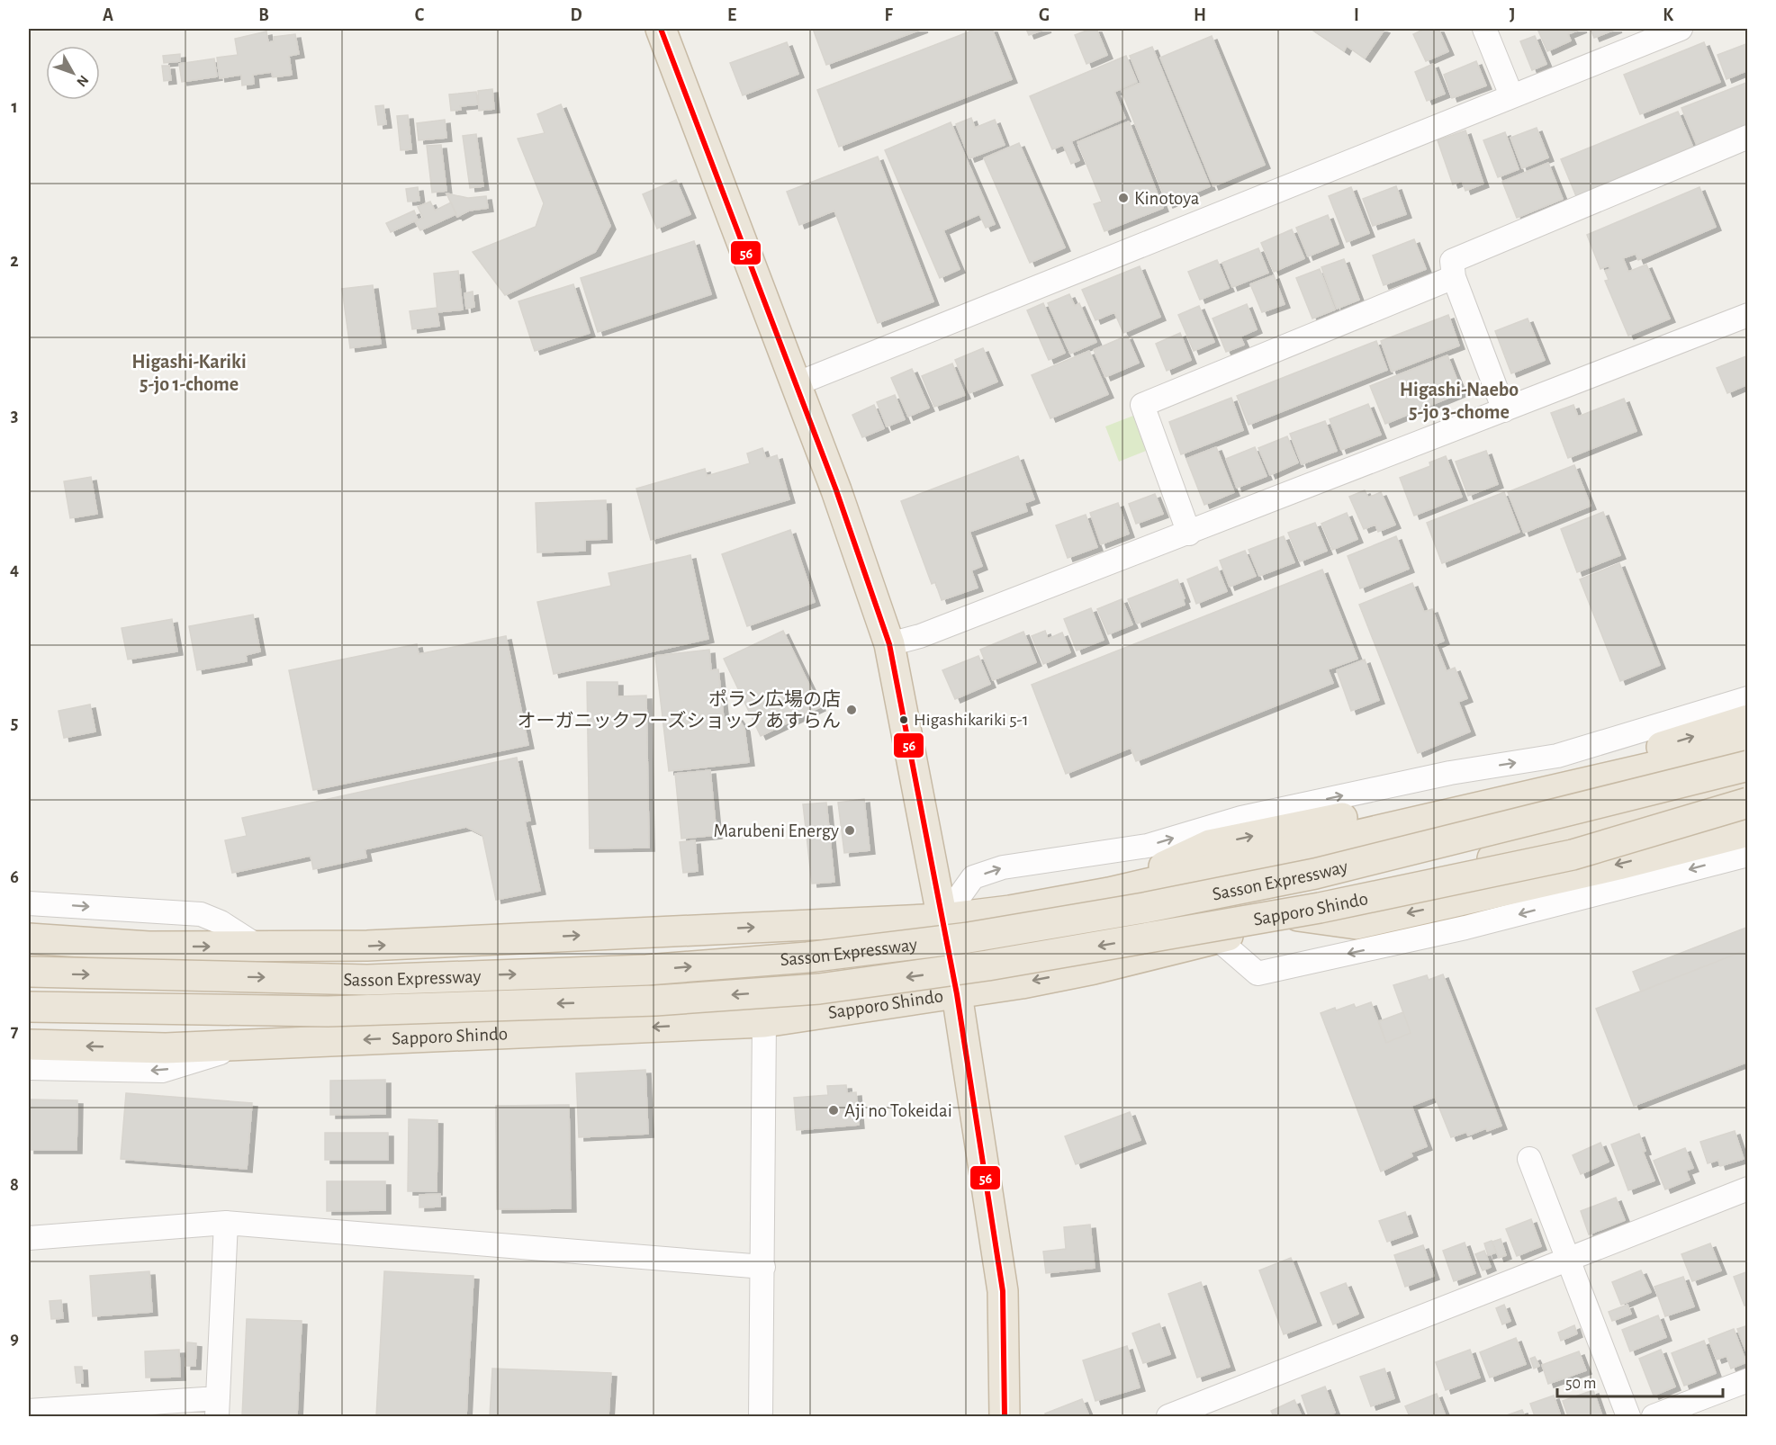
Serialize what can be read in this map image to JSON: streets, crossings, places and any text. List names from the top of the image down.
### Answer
{
  "streets": {
    "highway": ["Sasson Expressway", "Sapporo Shindo"]
  },
  "districts": ["Higashi-Kariki 5-jo 1-chome", "Higashi-Naebo 5-jo 3-chome"],
  "places": [
    "Kinotoya",
    "ポラン広場の店 オーガニックフーズショップ あすらん",
    "Higashikariki 5-1",
    "Marubeni Energy",
    "Aji no Tokeidai"
  ],
  "lines": ["transit line 56"],
  "scale_bar": "50 m",
  "north": "bottom right",
  "grid": {
    "columns": [
      "A",
      "B",
      "C",
      "D",
      "E",
      "F",
      "G",
      "H",
      "I",
      "J",
      "K"
    ],
    "rows": [
      "1",
      "2",
      "3",
      "4",
      "5",
      "6",
      "7",
      "8",
      "9"
    ]
  }
}
